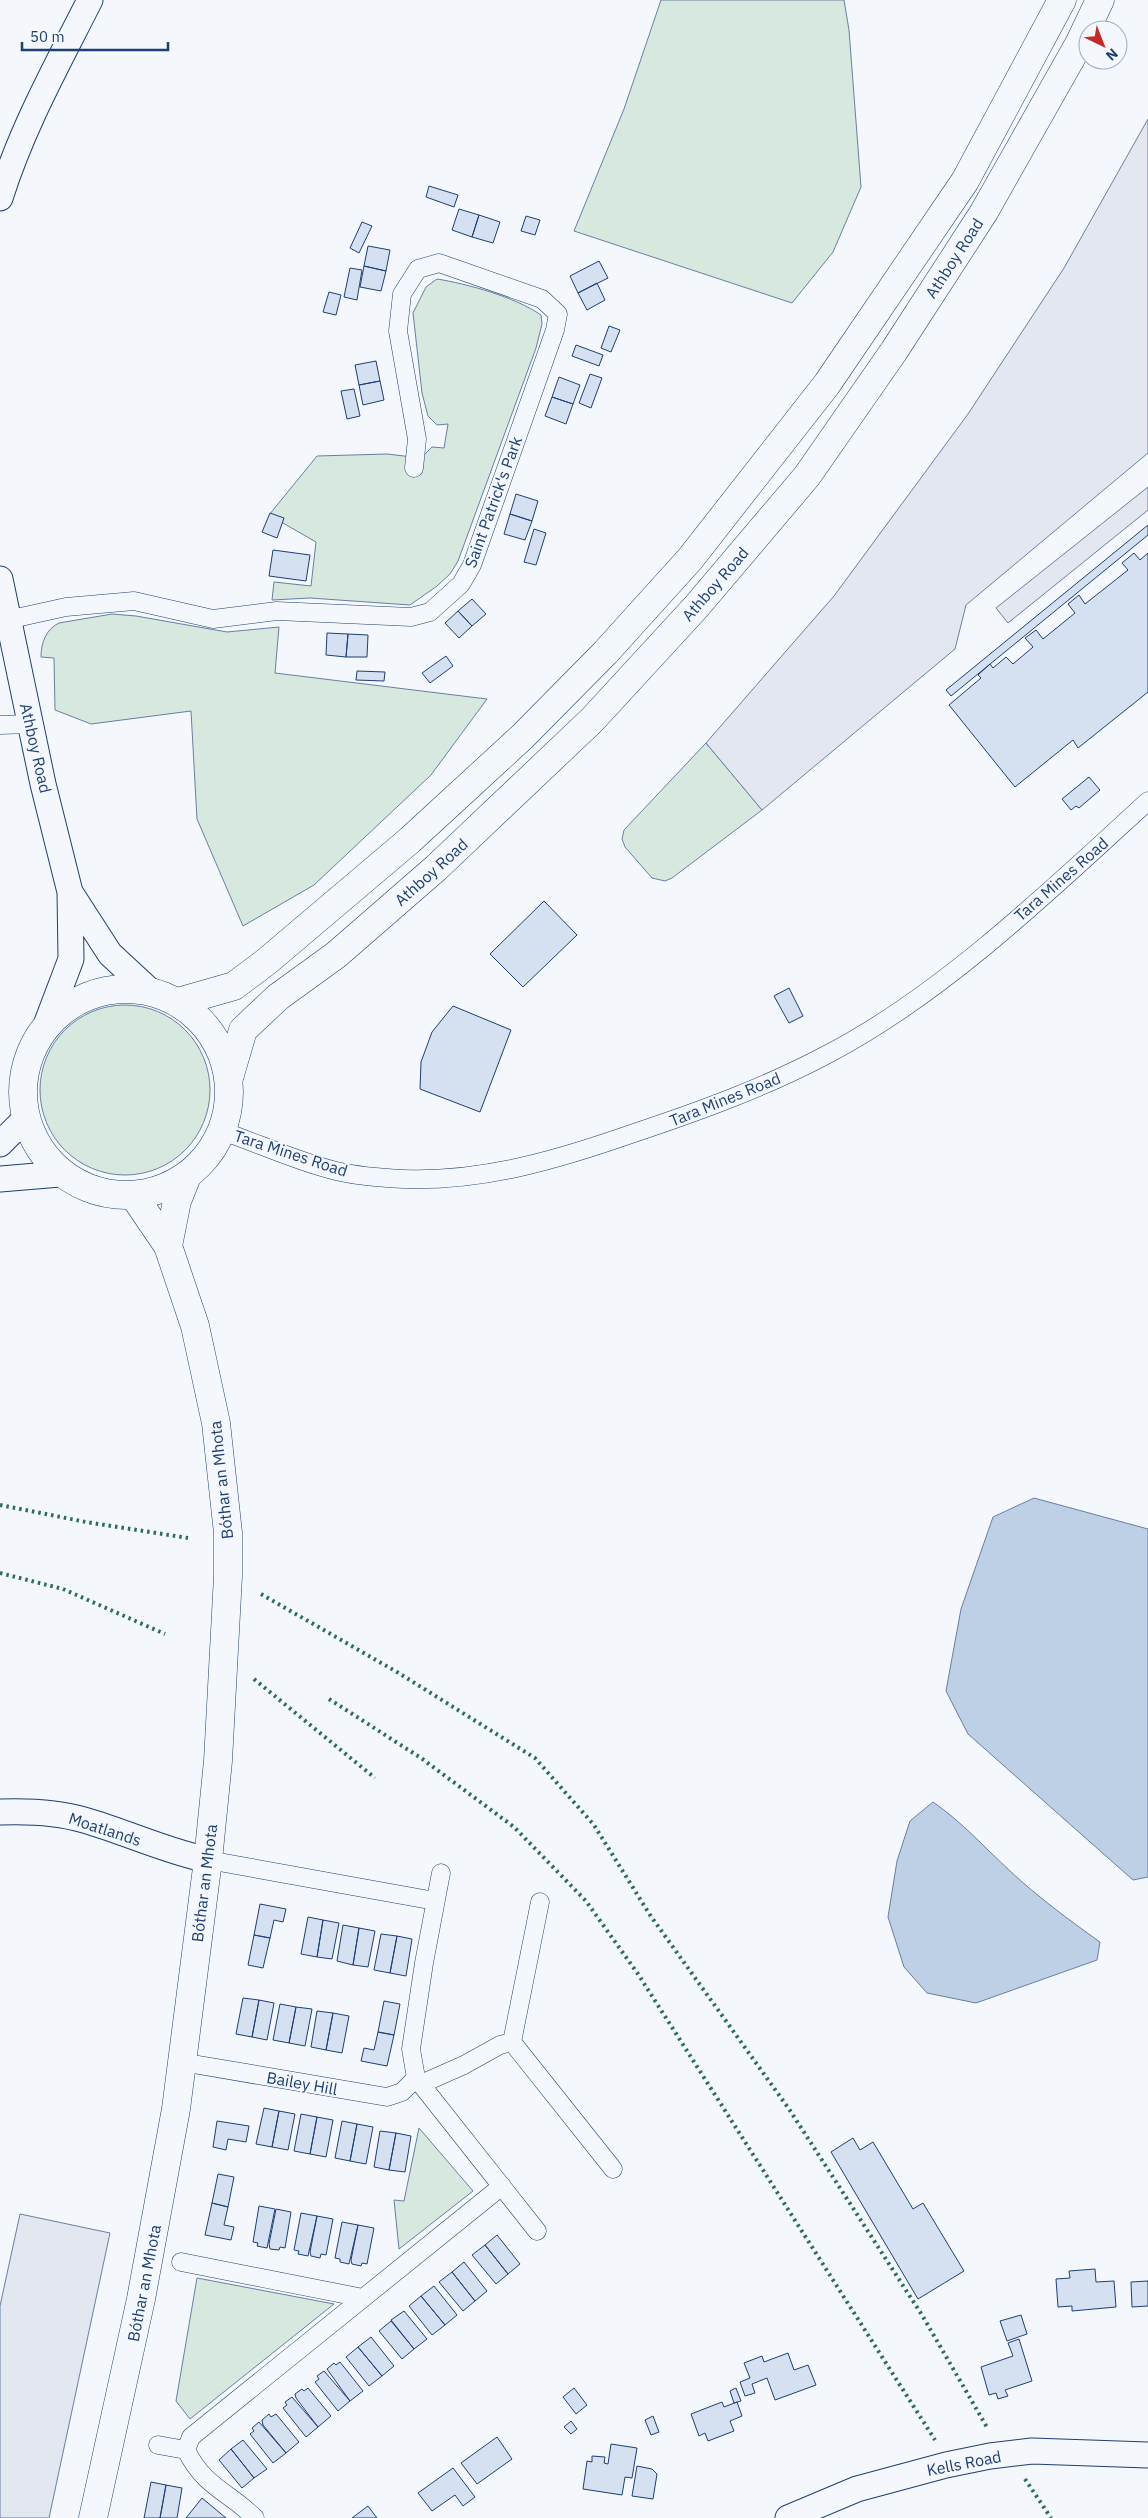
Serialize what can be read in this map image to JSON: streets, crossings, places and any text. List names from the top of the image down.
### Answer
{
  "streets": {
    "main road": ["Athboy Road", "Bóthar an Mhota"],
    "street": [
      "Saint Patrick's Park",
      "Tara Mines Road",
      "Moatlands",
      "Bailey Hill",
      "Kells Road"
    ]
  },
  "crossings": [
    ["Athboy Road", "Saint Patrick's Park"],
    ["Bóthar an Mhota", "Moatlands"],
    ["Bóthar an Mhota", "Bailey Hill"]
  ],
  "scale_bar": "50 m",
  "north": "bottom right"
}
